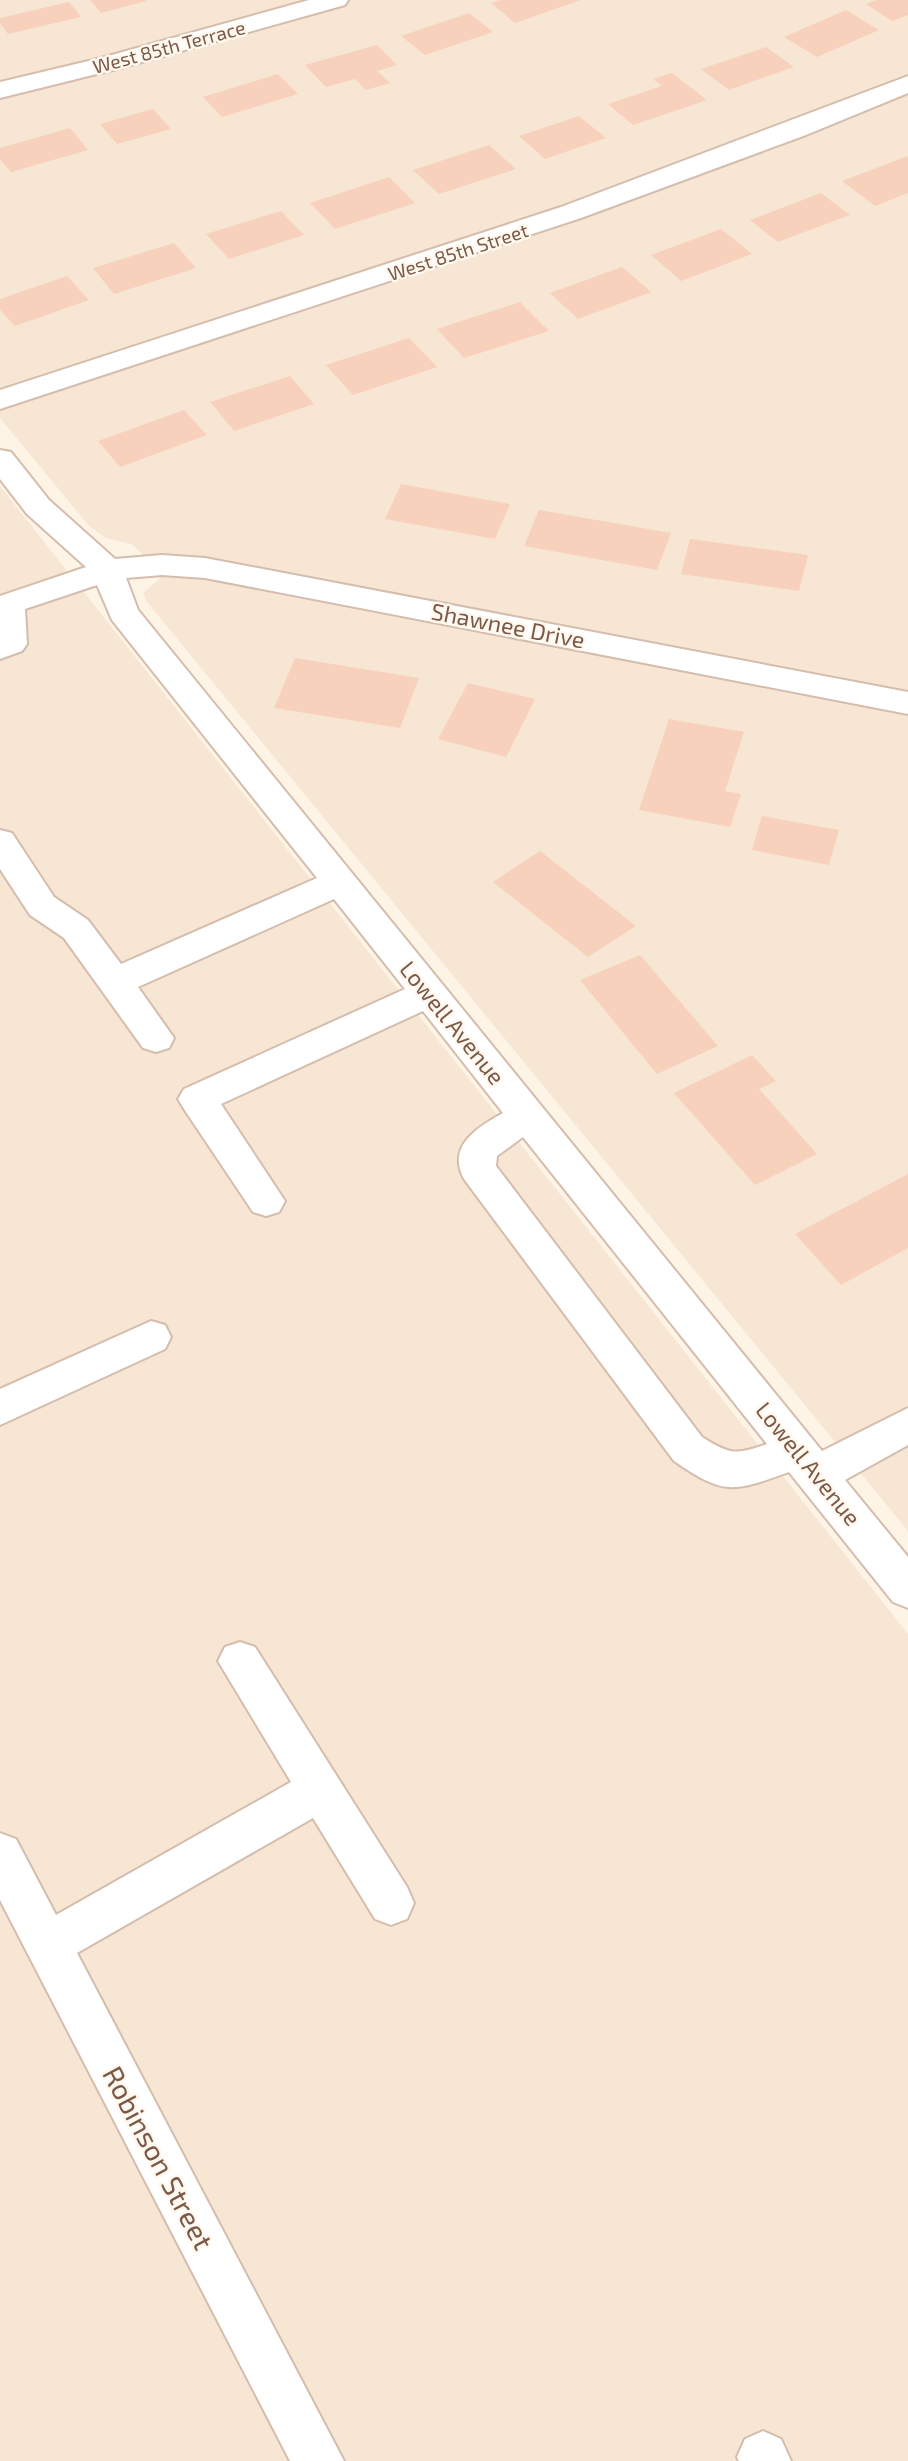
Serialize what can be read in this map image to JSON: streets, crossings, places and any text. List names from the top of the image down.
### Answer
{
  "streets": {
    "street": [
      "West 85th Terrace",
      "West 85th Street",
      "Shawnee Drive",
      "Lowell Avenue",
      "Robinson Street"
    ]
  },
  "crossings": [
    ["Shawnee Drive", "Lowell Avenue"]
  ]
}
